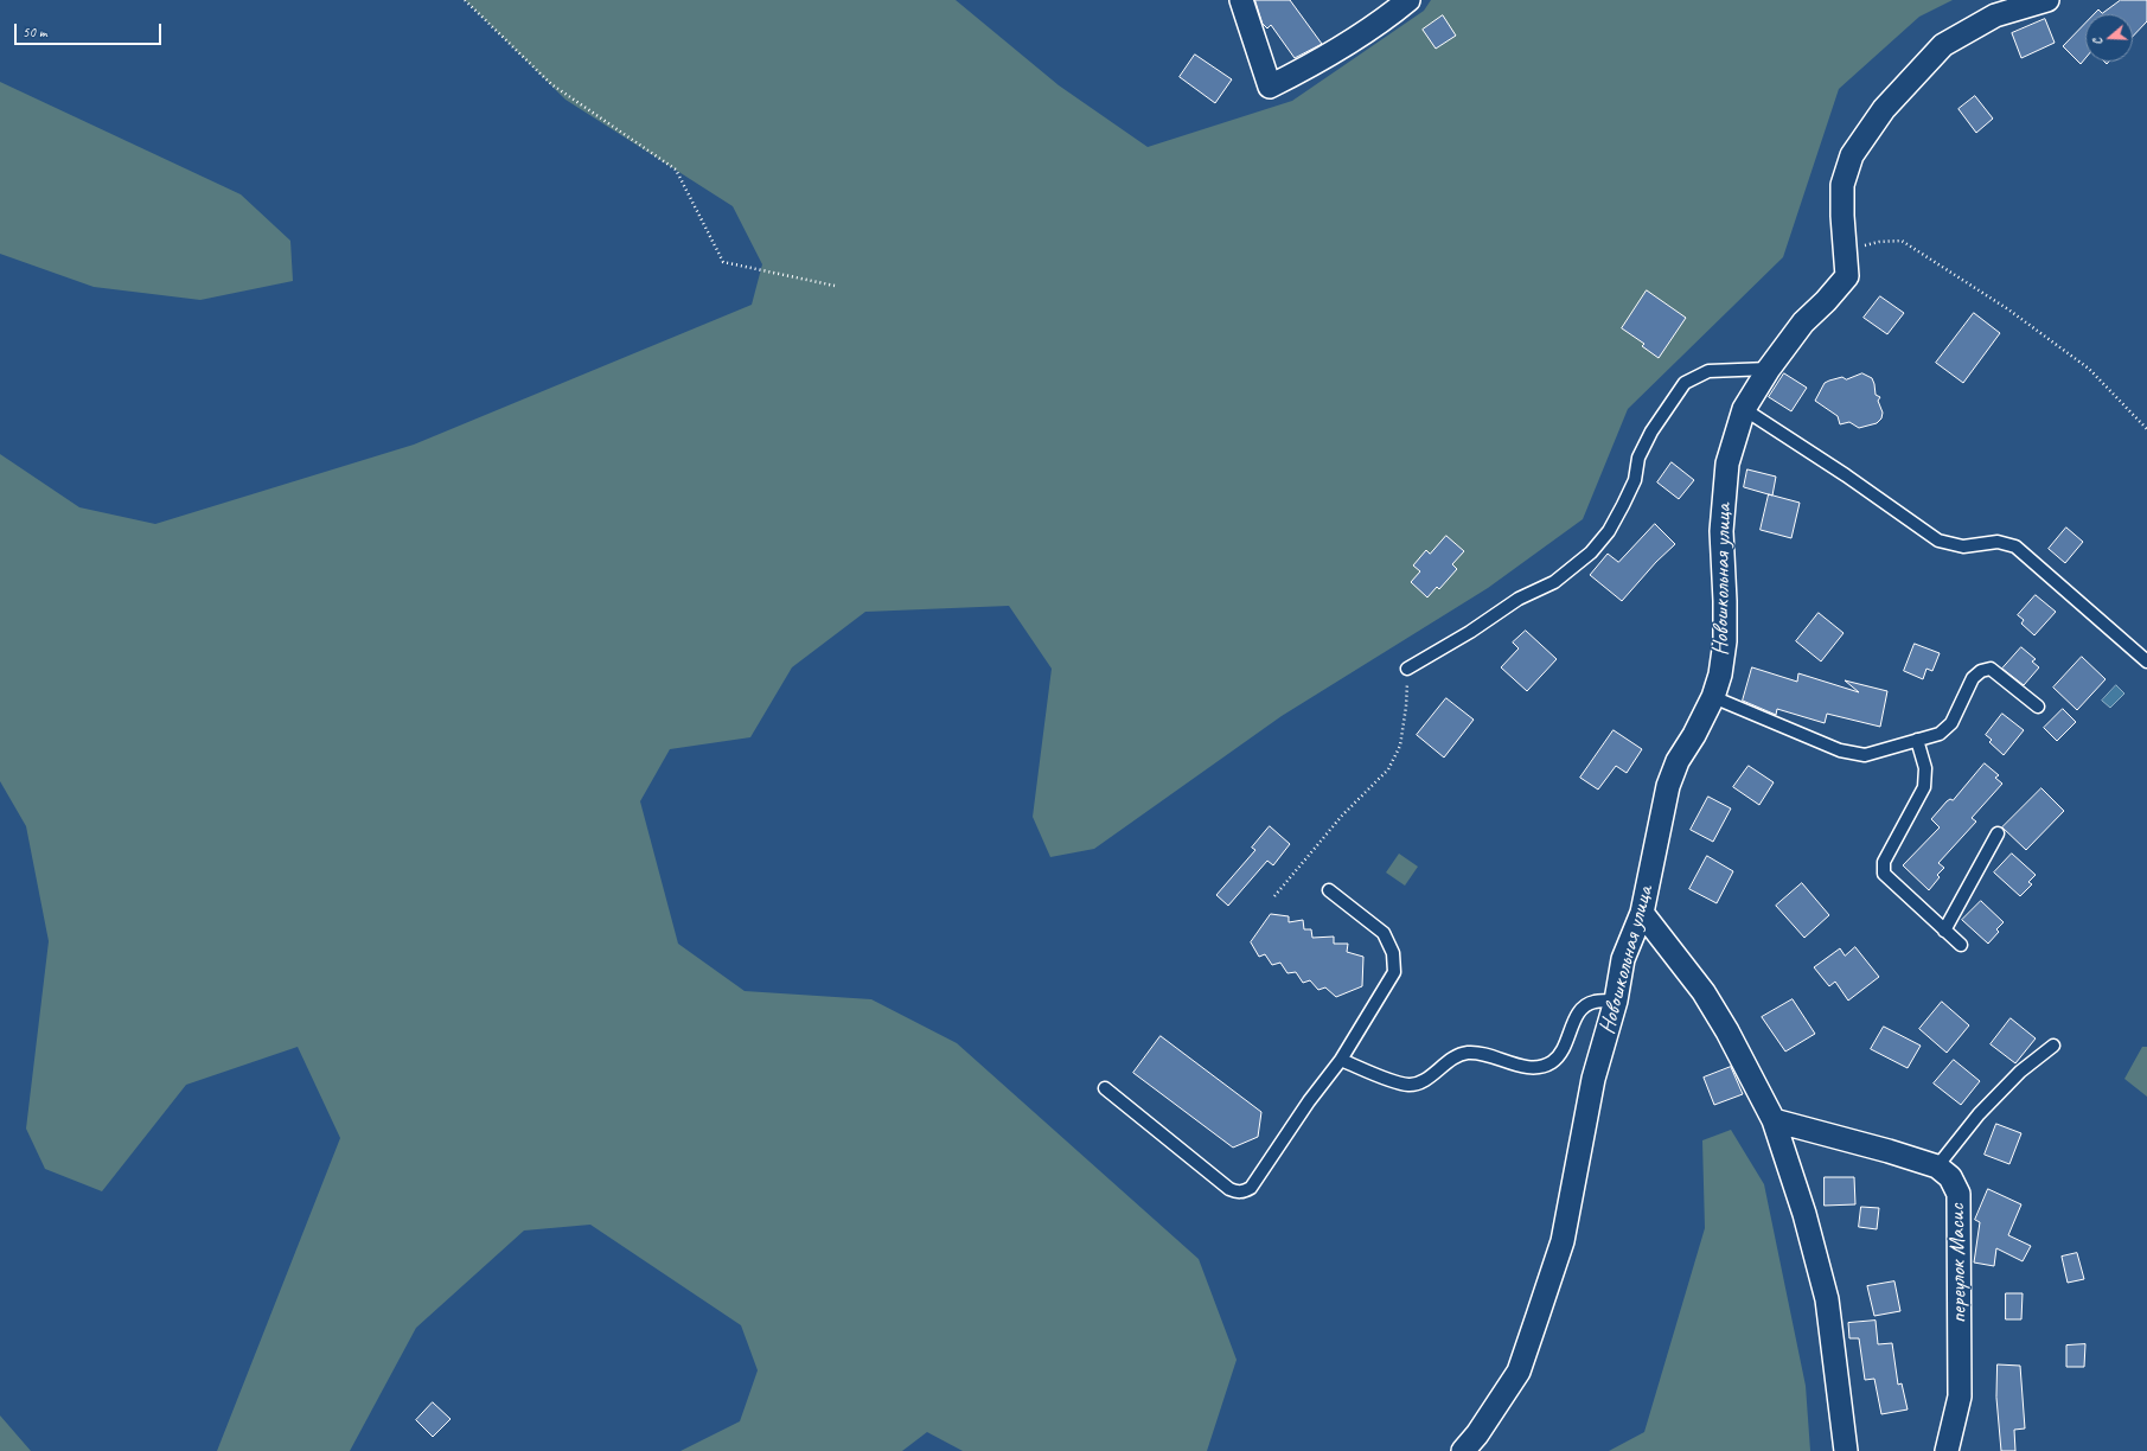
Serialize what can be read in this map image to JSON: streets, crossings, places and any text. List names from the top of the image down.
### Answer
{
  "streets": {
    "street": ["Новошкольная улица", "переулок Масис"]
  },
  "scale_bar": "50 m",
  "north": "left"
}
